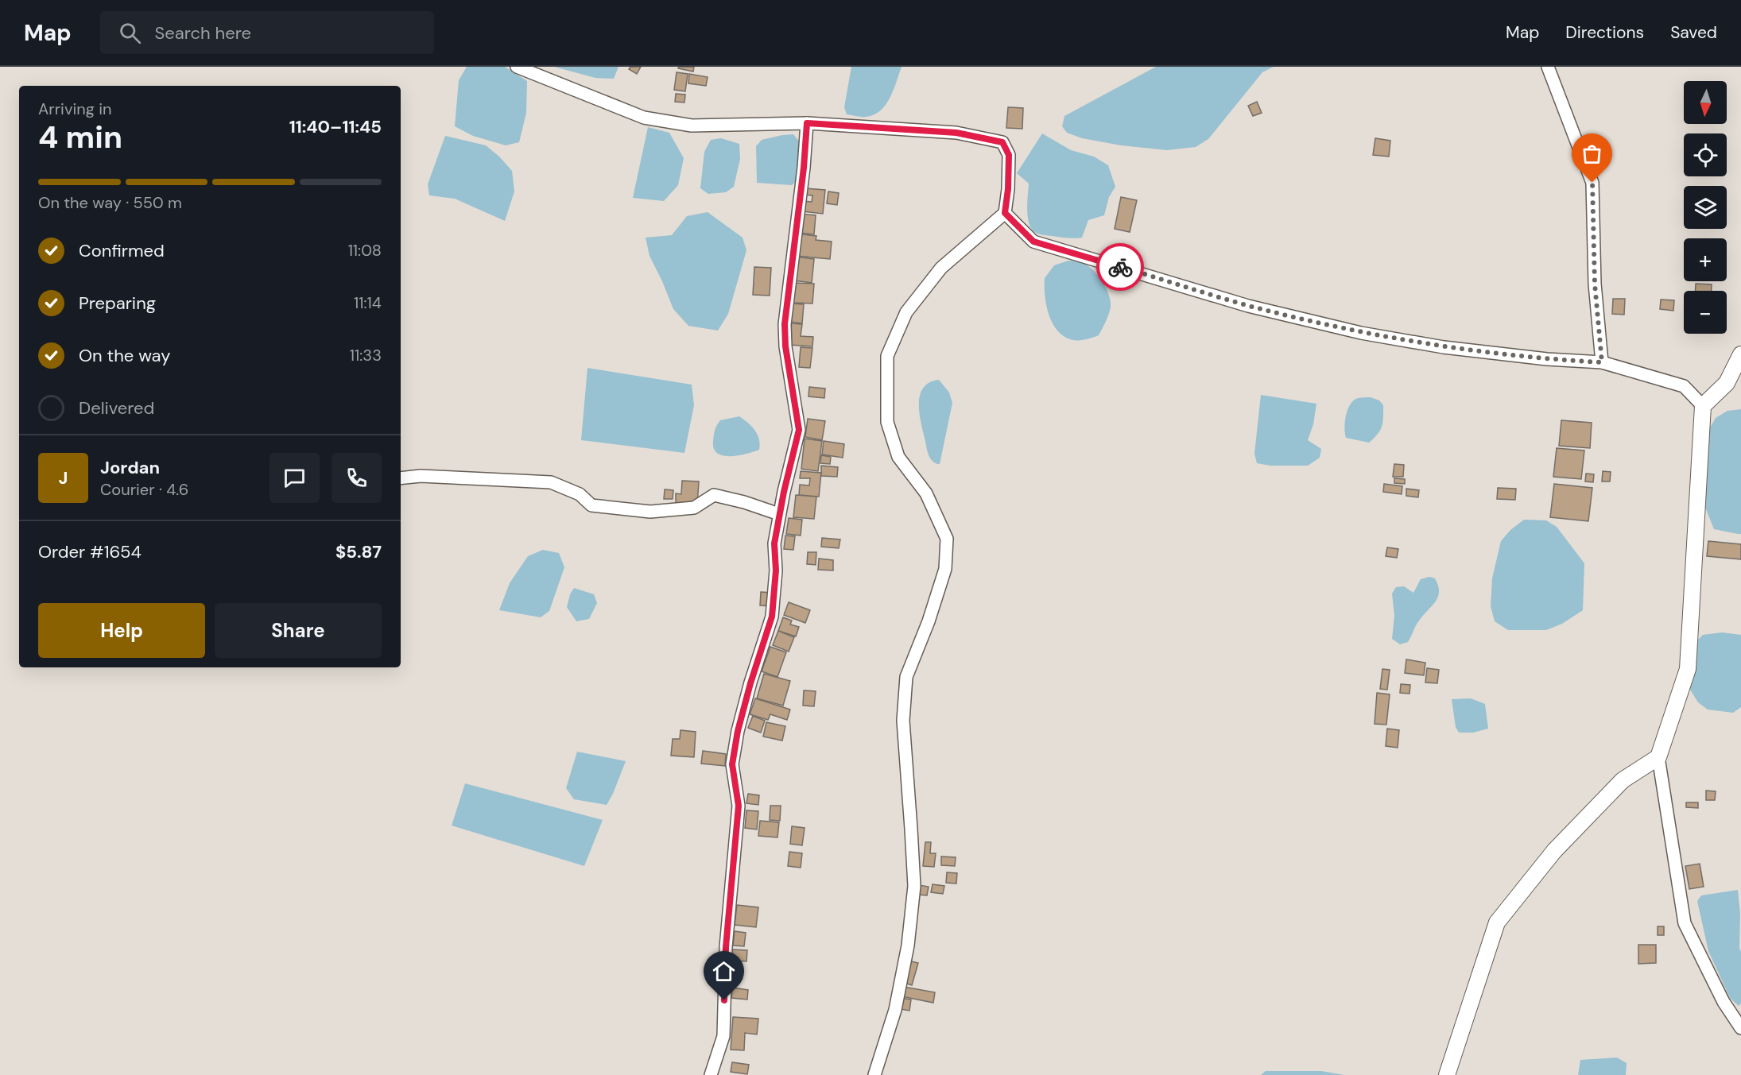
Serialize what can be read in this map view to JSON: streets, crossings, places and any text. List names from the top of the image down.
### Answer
{
  "north": "bottom",
  "page": {
    "header": "Map",
    "search": "Search here",
    "nav": ["Map", "Directions", "Saved"],
    "map_buttons": ["+", "−"],
    "heading": ["4 min", "Arriving in", "11:40–11:45"],
    "panel": [
      "Jordan",
      "Courier · 4.6",
      "Order #1654",
      "$5.87"
    ],
    "bar": "On the way · 550 m",
    "list": [
      ["Confirmed", "11:08"],
      ["Preparing", "11:14"],
      ["On the way", "11:33"],
      "Delivered"
    ],
    "round": "J",
    "buttons": ["Help", "Share"]
  }
}
